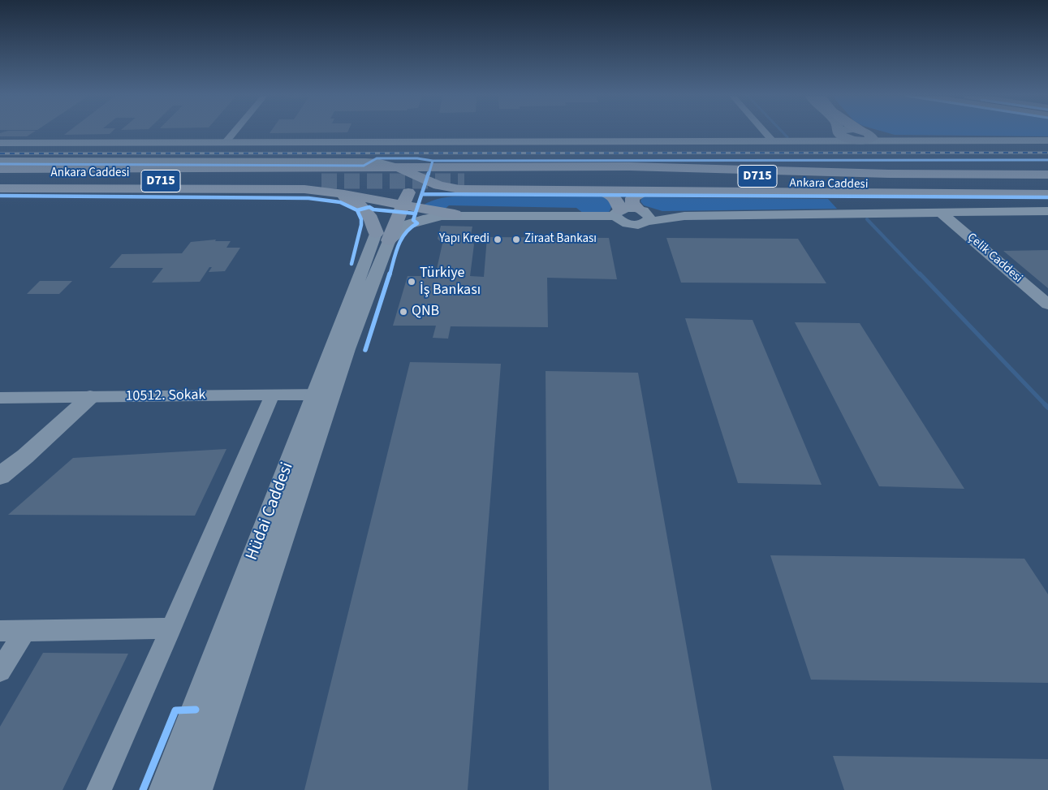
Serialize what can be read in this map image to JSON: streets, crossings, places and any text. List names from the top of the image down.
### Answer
{
  "streets": {
    "highway": ["Ankara Caddesi", "D715"],
    "street": ["Çelik Caddesi", "10512. Sokak", "Hüdai Caddesi"]
  },
  "crossings": [
    ["10512. Sokak", "Hüdai Caddesi"]
  ],
  "places": [
    "Yapı Kredi",
    "Ziraat Bankası",
    "Türkiye İş Bankası",
    "QNB"
  ]
}
